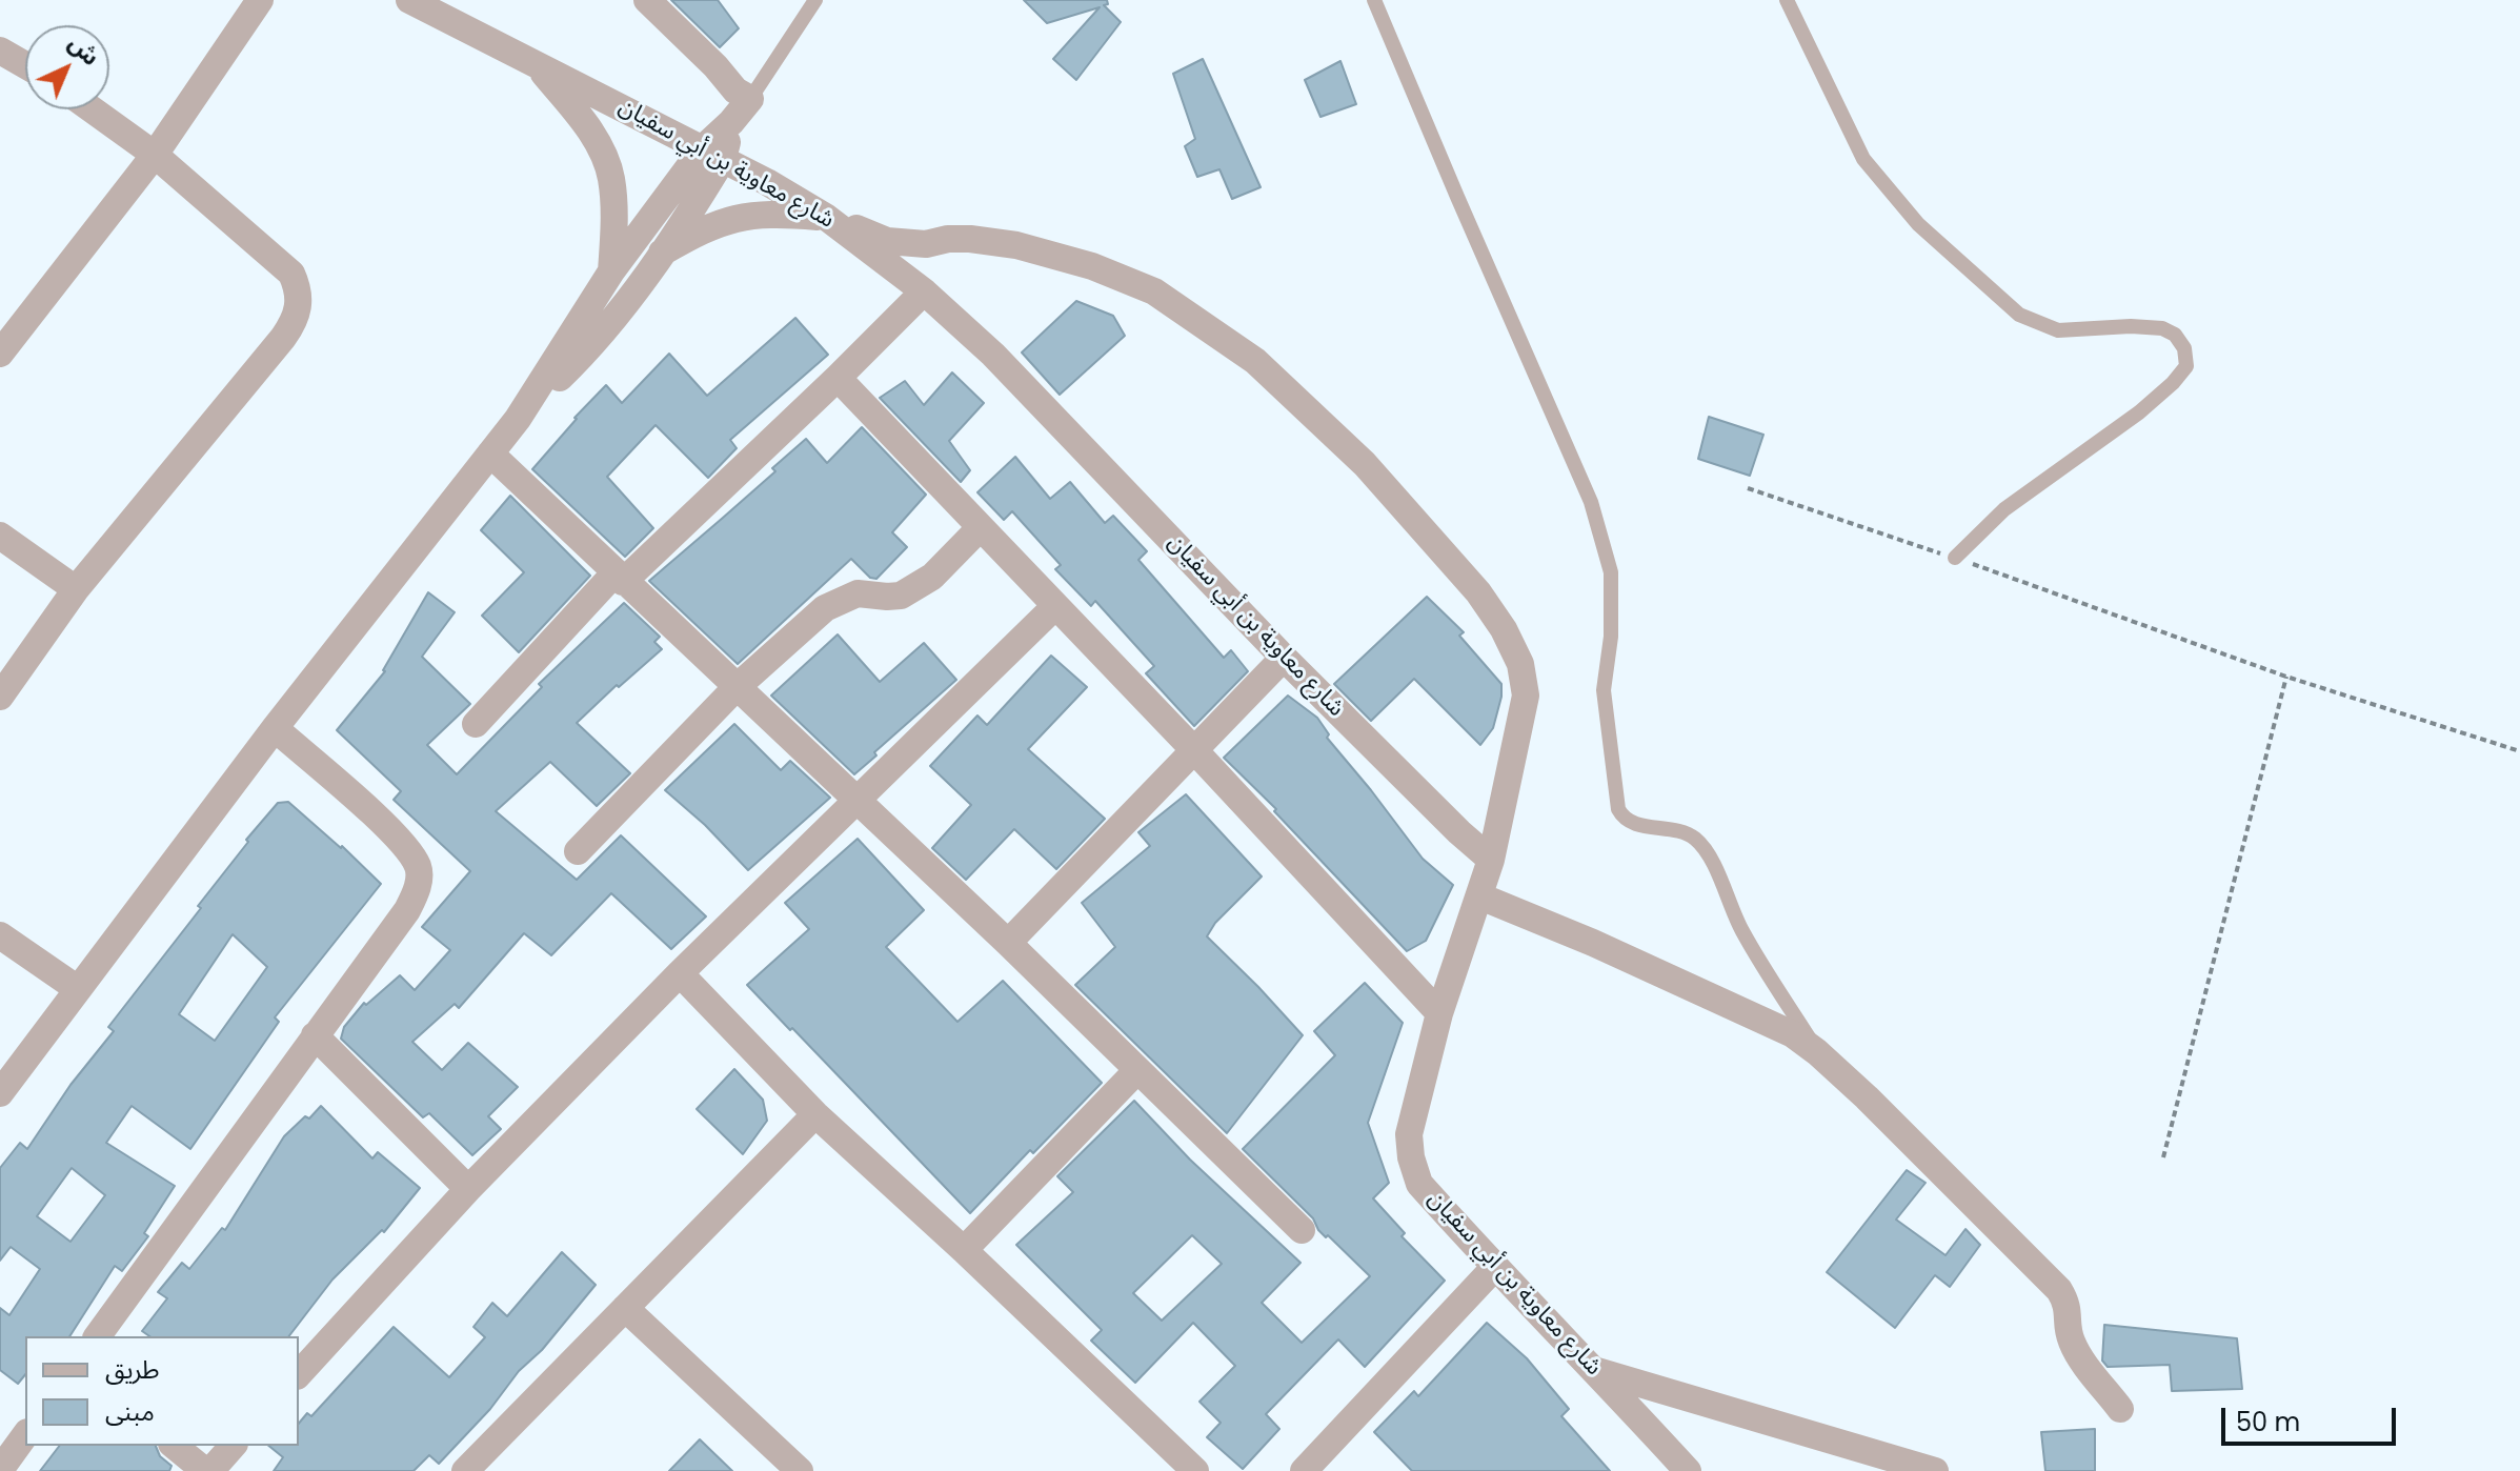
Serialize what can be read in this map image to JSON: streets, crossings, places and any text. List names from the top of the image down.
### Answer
{
  "streets": {
    "street": ["شارع معاوية بن أبي سفيان"]
  },
  "legend": ["طريق", "مبنى"],
  "scale_bar": "50 m",
  "north": "top right"
}
